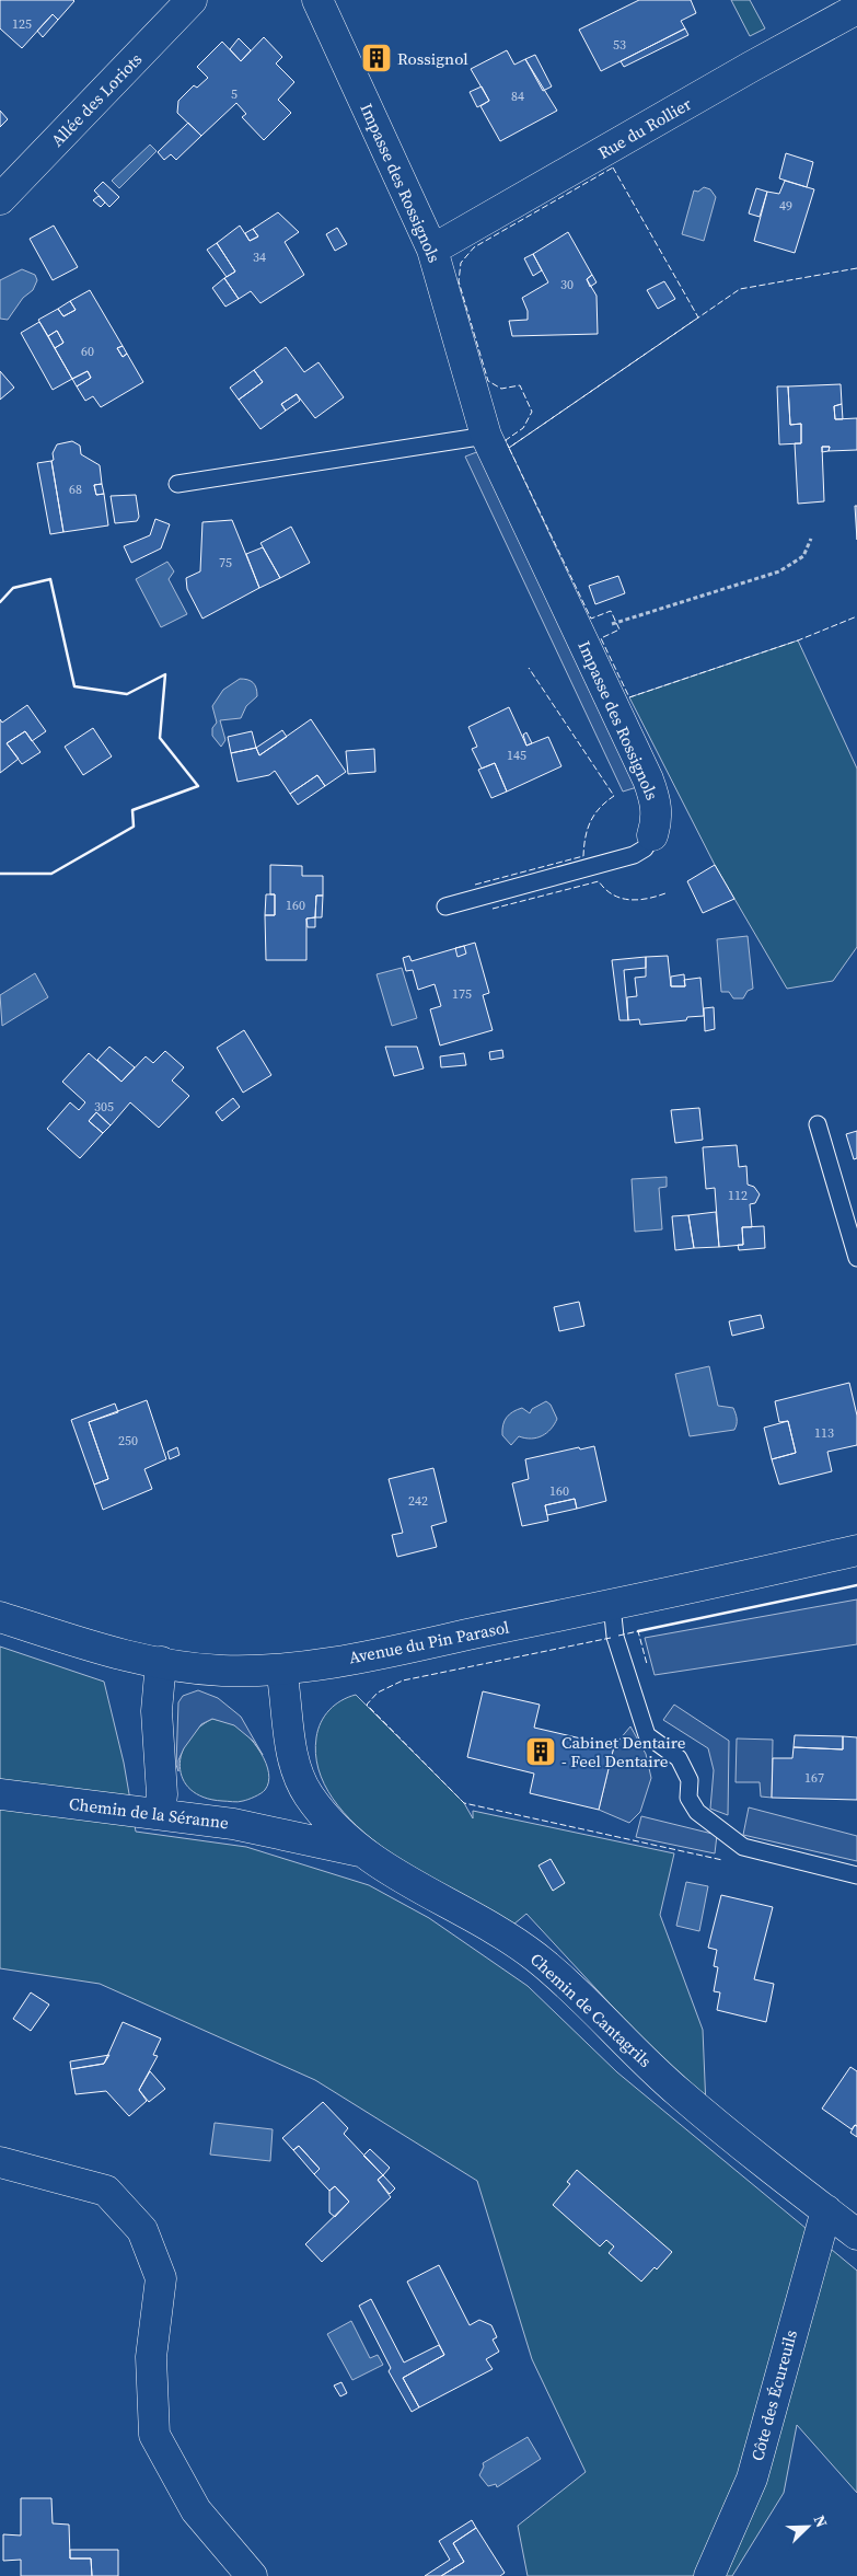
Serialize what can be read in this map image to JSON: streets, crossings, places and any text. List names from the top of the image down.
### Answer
{
  "streets": {
    "street": [
      "Allée des Loriots",
      "Rue du Rollier",
      "Impasse des Rossignols",
      "Avenue du Pin Parasol",
      "Chemin de la Séranne",
      "Chemin de Cantagrils",
      "Côte des Écureuils"
    ]
  },
  "crossings": [
    ["Rue du Rollier", "Impasse des Rossignols"],
    ["Chemin de la Séranne", "Chemin de Cantagrils"],
    ["Chemin de Cantagrils", "Côte des Écureuils"]
  ],
  "places": {
    "building": ["Rossignol", "Cabinet Dentaire - Feel Dentaire"]
  },
  "house_numbers": [
    "125",
    "53",
    "5",
    "84",
    "49",
    "34",
    "30",
    "60",
    "68",
    "75",
    "145",
    "160",
    "175",
    "305",
    "112",
    "113",
    "250",
    "160",
    "242",
    "167"
  ],
  "north": "top right"
}
